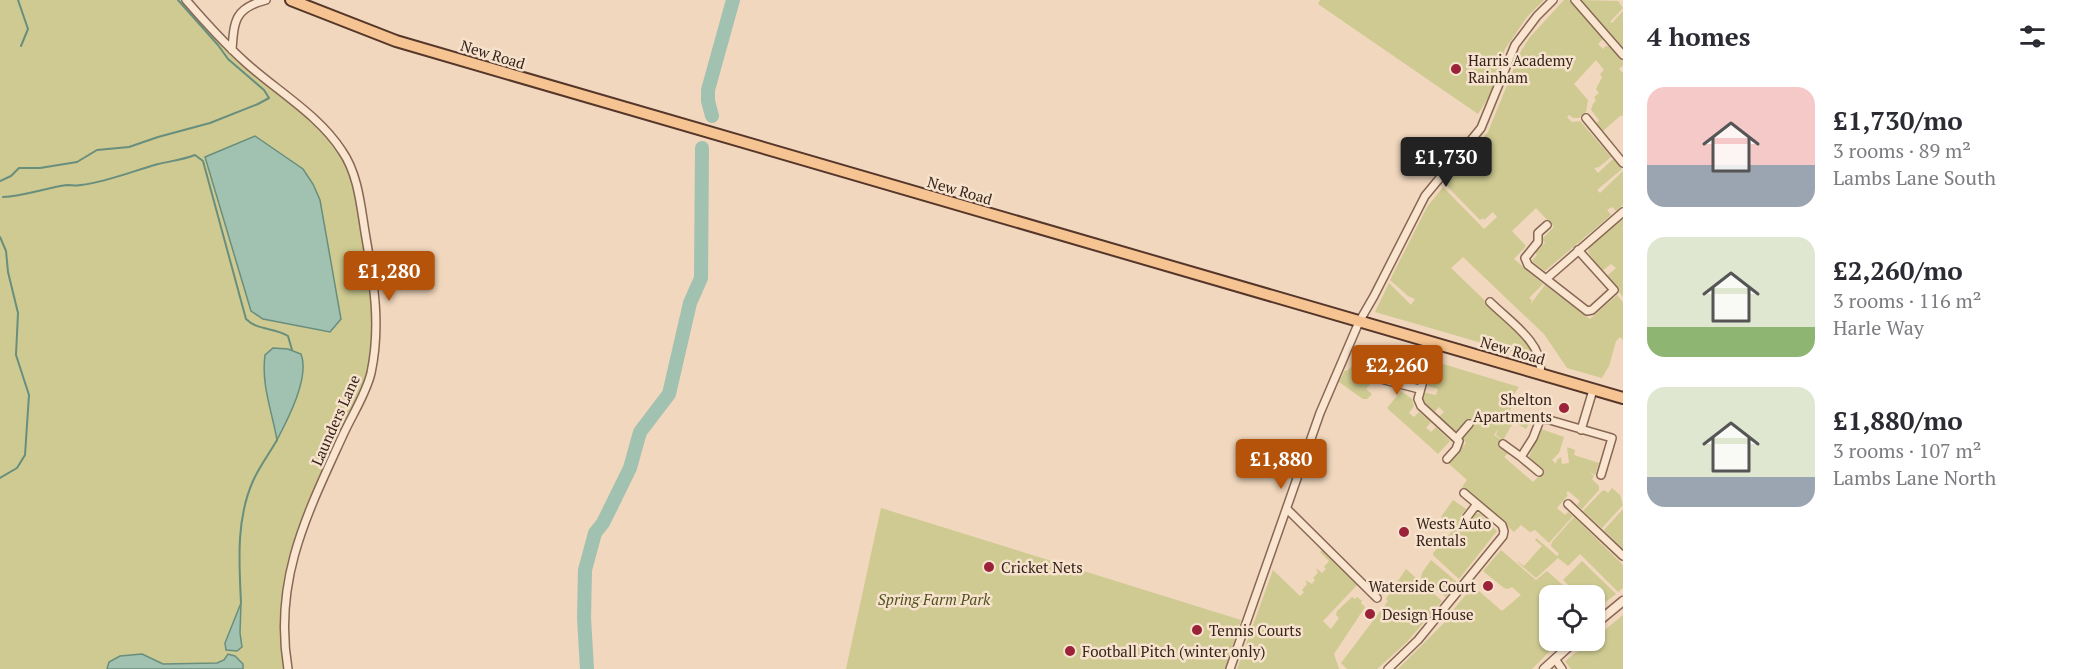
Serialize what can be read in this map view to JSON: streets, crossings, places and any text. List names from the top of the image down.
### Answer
{
  "streets": {
    "main road": ["New Road"],
    "street": ["Launders Lane"]
  },
  "parks": ["Spring Farm Park"],
  "places": [
    "Harris Academy Rainham",
    "Shelton Apartments",
    "Wests Auto Rentals",
    "Cricket Nets",
    "Waterside Court",
    "Design House",
    "Tennis Courts",
    "Football Pitch (winter only)"
  ],
  "page": {
    "heading": "4 homes",
    "list": [
      {
        "name": "£1,730/mo",
        "note": "3 rooms · 89 m² · Lambs Lane South"
      },
      {
        "name": "£2,260/mo",
        "note": "3 rooms · 116 m² · Harle Way"
      },
      {
        "name": "£1,880/mo",
        "note": "3 rooms · 107 m² · Lambs Lane North"
      }
    ],
    "price": [
      "£1,730",
      "£1,280",
      "£2,260",
      "£1,880"
    ]
  }
}
